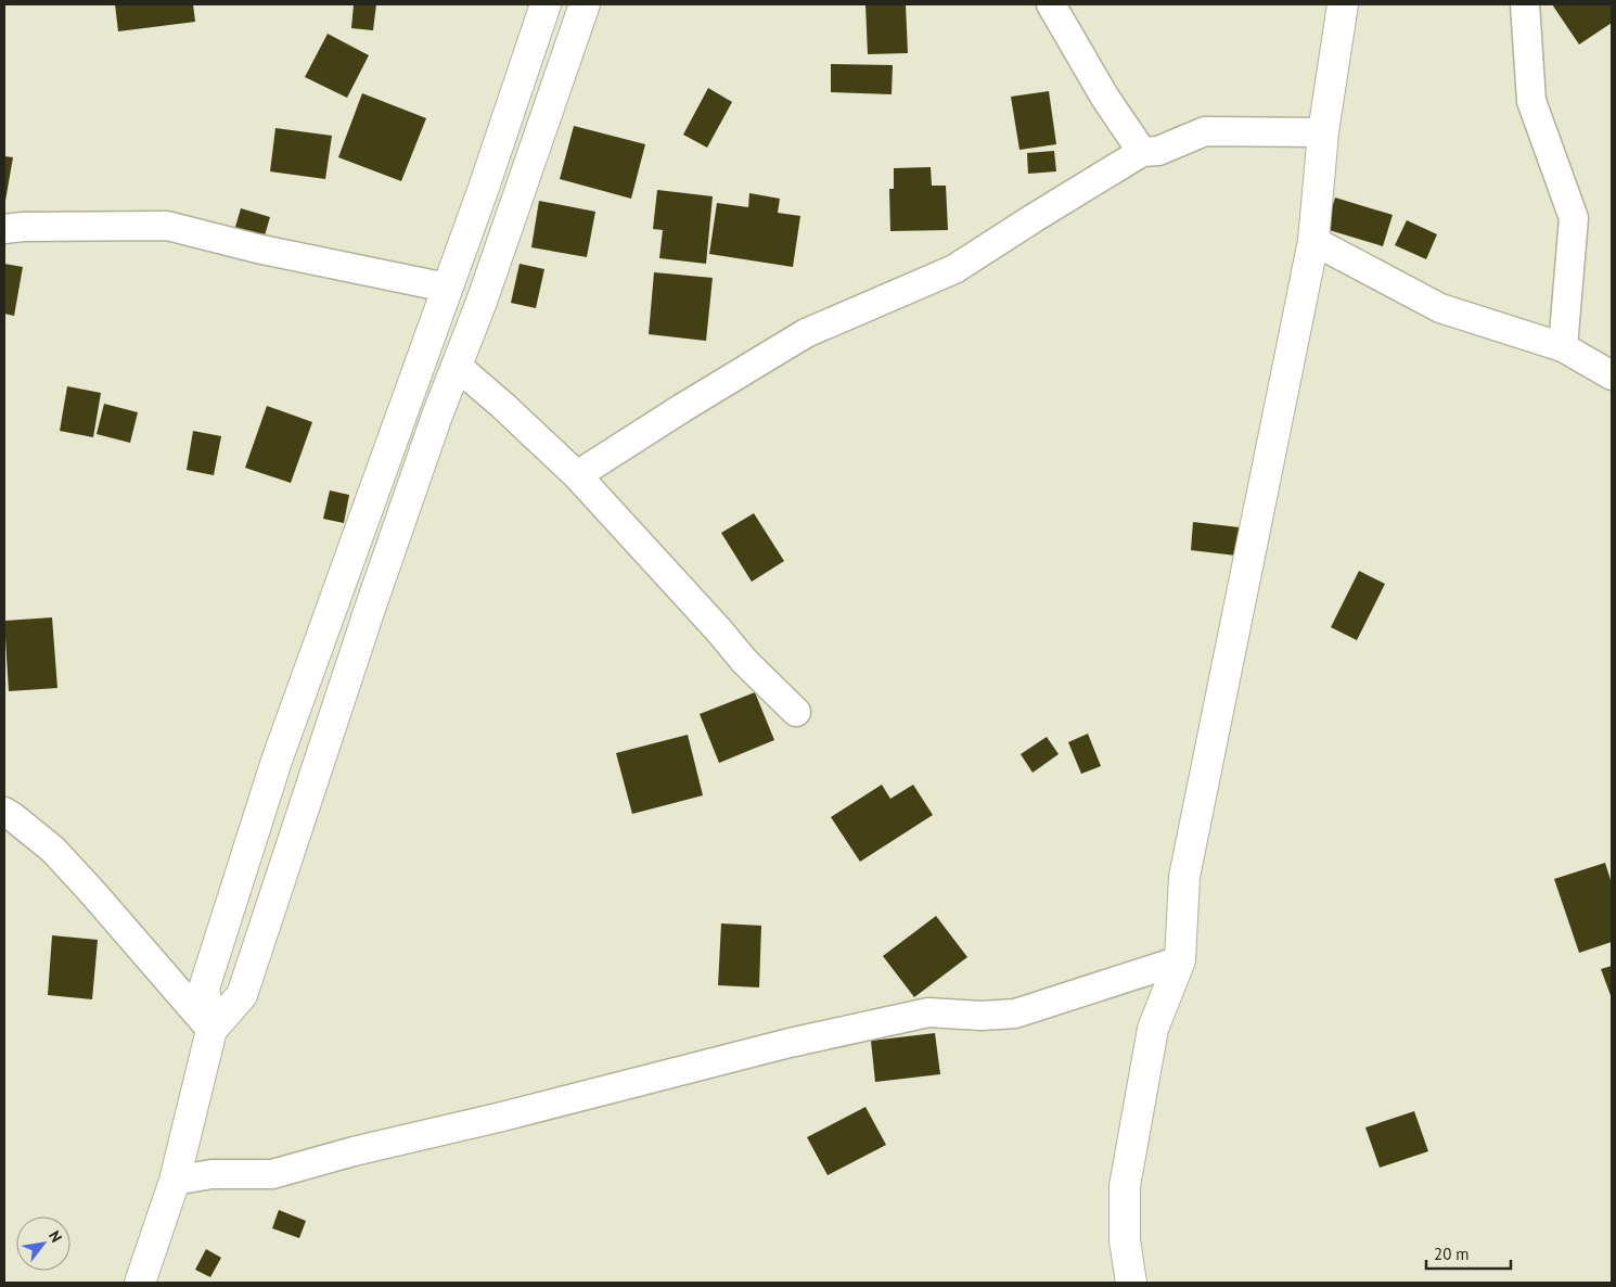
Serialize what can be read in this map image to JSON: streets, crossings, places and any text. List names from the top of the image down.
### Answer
{
  "scale_bar": "20 m",
  "north": "top right"
}
